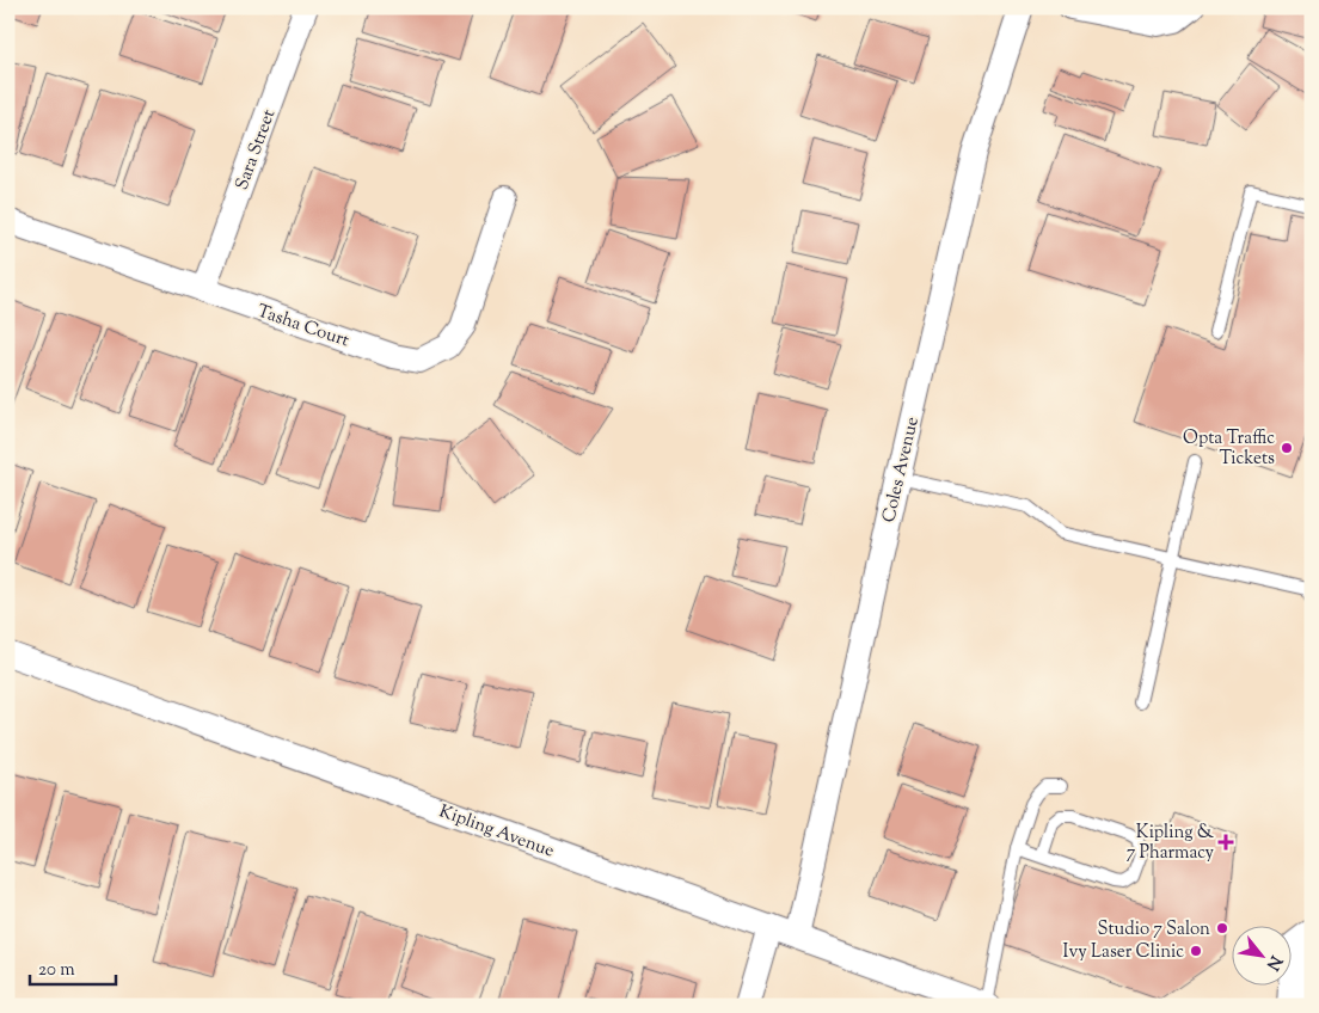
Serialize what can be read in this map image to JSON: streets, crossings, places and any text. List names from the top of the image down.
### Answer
{
  "streets": {
    "street": [
      "Sara Street",
      "Tasha Court",
      "Coles Avenue",
      "Kipling Avenue"
    ]
  },
  "crossings": [
    ["Sara Street", "Tasha Court"],
    ["Coles Avenue", "Kipling Avenue"]
  ],
  "places": {
    "other": ["Opta Traffic Tickets", "Studio 7 Salon", "Ivy Laser Clinic"],
    "health": ["Kipling & 7 Pharmacy"]
  },
  "scale_bar": "20 m",
  "north": "bottom right"
}
